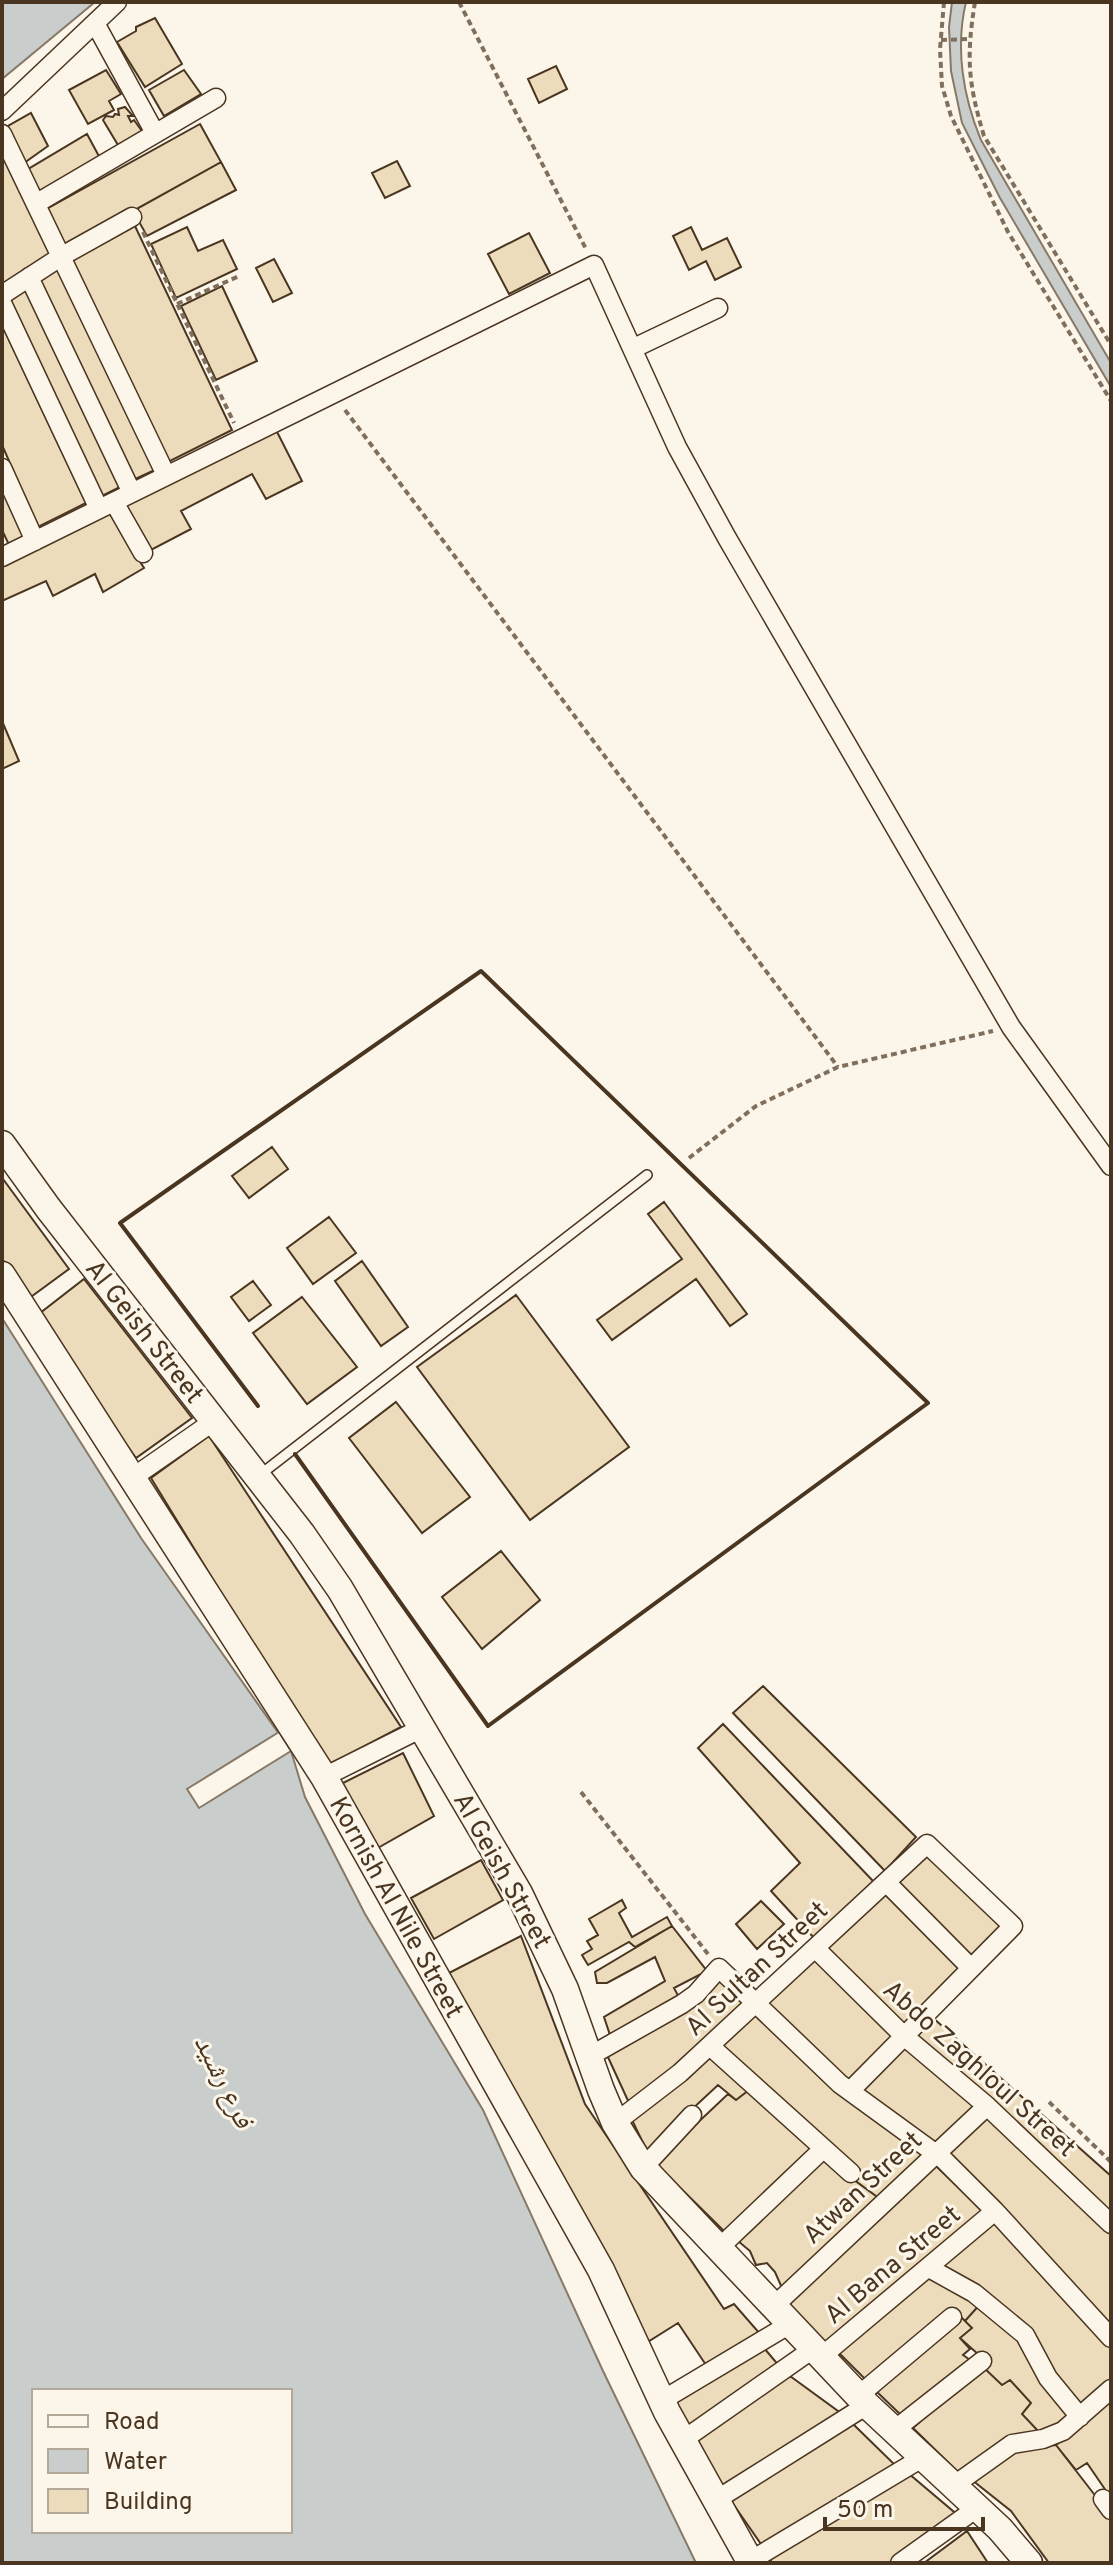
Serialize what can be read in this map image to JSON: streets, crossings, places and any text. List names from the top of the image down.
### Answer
{
  "streets": {
    "main road": ["Al Geish Street", "Kornish Al Nile Street"],
    "street": [
      "Al Sultan Street",
      "Abdo Zaghloul Street",
      "Atwan Street",
      "Al Bana Street"
    ]
  },
  "crossings": [
    ["Al Geish Street", "Al Sultan Street"],
    ["Al Geish Street", "Atwan Street"],
    ["Al Geish Street", "Al Bana Street"],
    ["Kornish Al Nile Street", "Atwan Street"],
    ["Kornish Al Nile Street", "Al Bana Street"],
    ["Al Sultan Street", "Abdo Zaghloul Street"],
    ["Abdo Zaghloul Street", "Atwan Street"]
  ],
  "water": ["فرع رشيد"],
  "legend": ["Road", "Water", "Building"],
  "scale_bar": "50 m"
}
